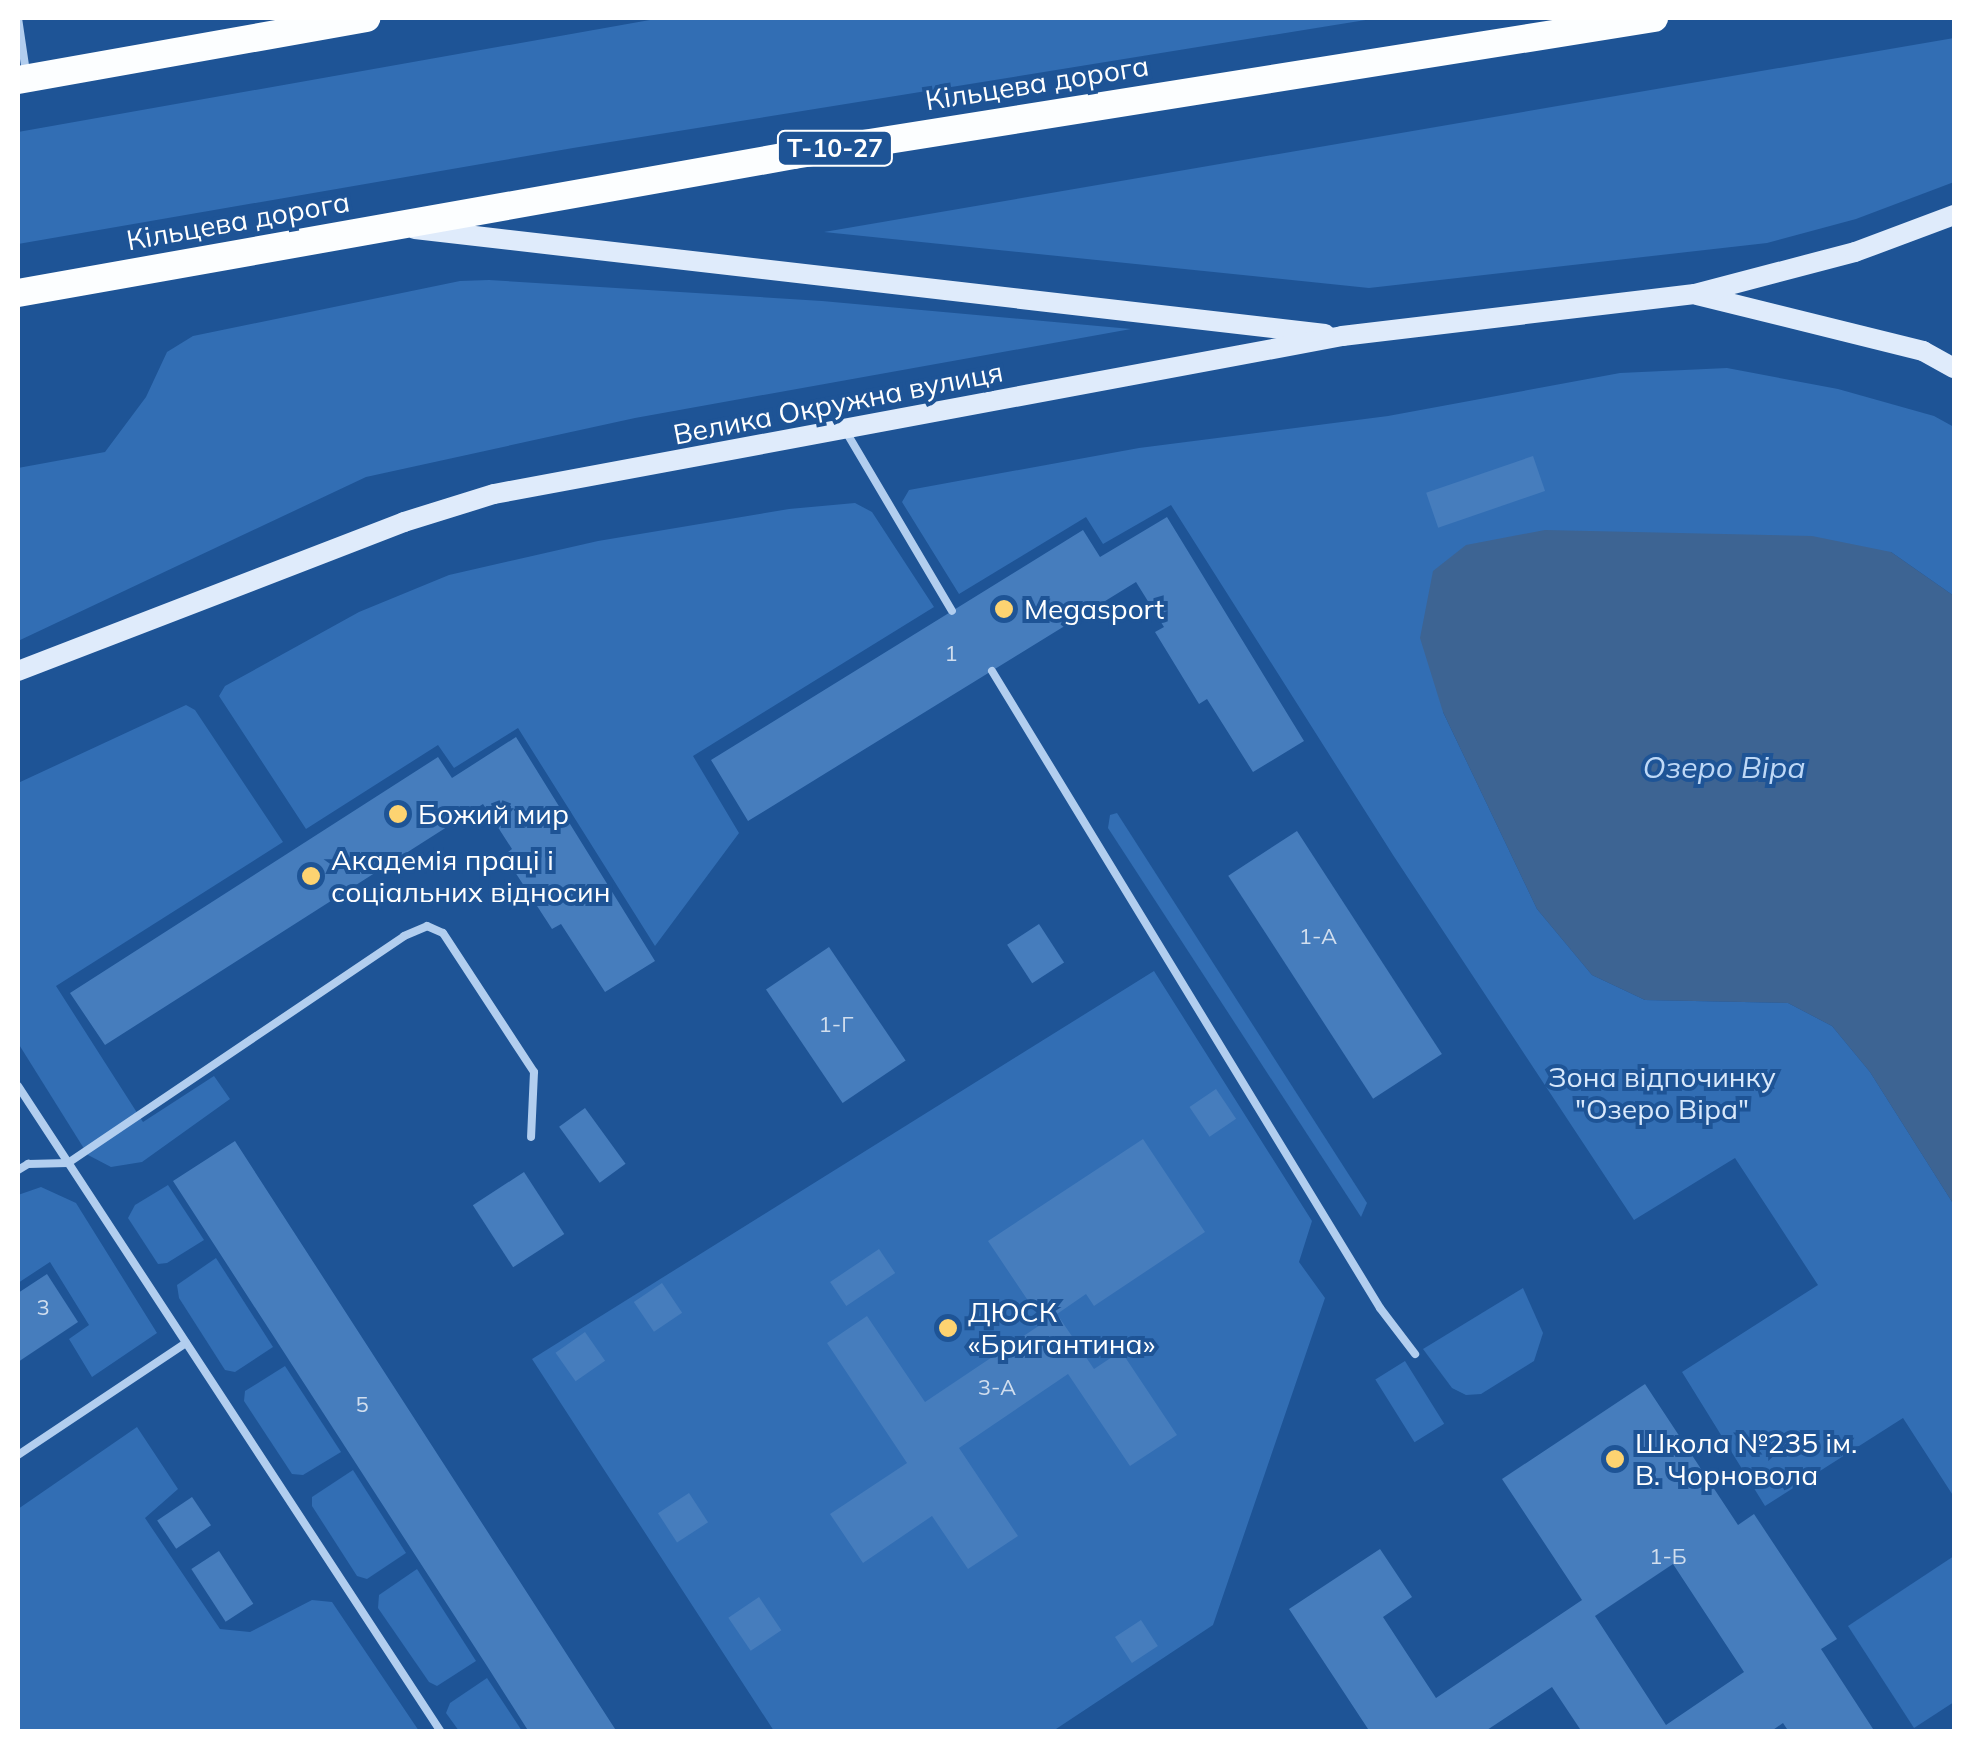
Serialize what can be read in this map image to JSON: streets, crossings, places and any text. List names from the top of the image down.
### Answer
{
  "streets": {
    "highway": ["Кільцева дорога", "Т-10-27"],
    "main road": ["Велика Окружна вулиця"]
  },
  "water": ["Озеро Віра"],
  "parks": ["Зона відпочинку \"Озеро Віра\""],
  "places": [
    "Megasport",
    "Божий мир",
    "Академія праці і соціальних відносин",
    "ДЮСК «Бригантина»",
    "Школа №235 ім. В. Чорновола"
  ],
  "house_numbers": [
    "1",
    "1-А",
    "1-Г",
    "3",
    "3-А",
    "5",
    "1-Б"
  ]
}
